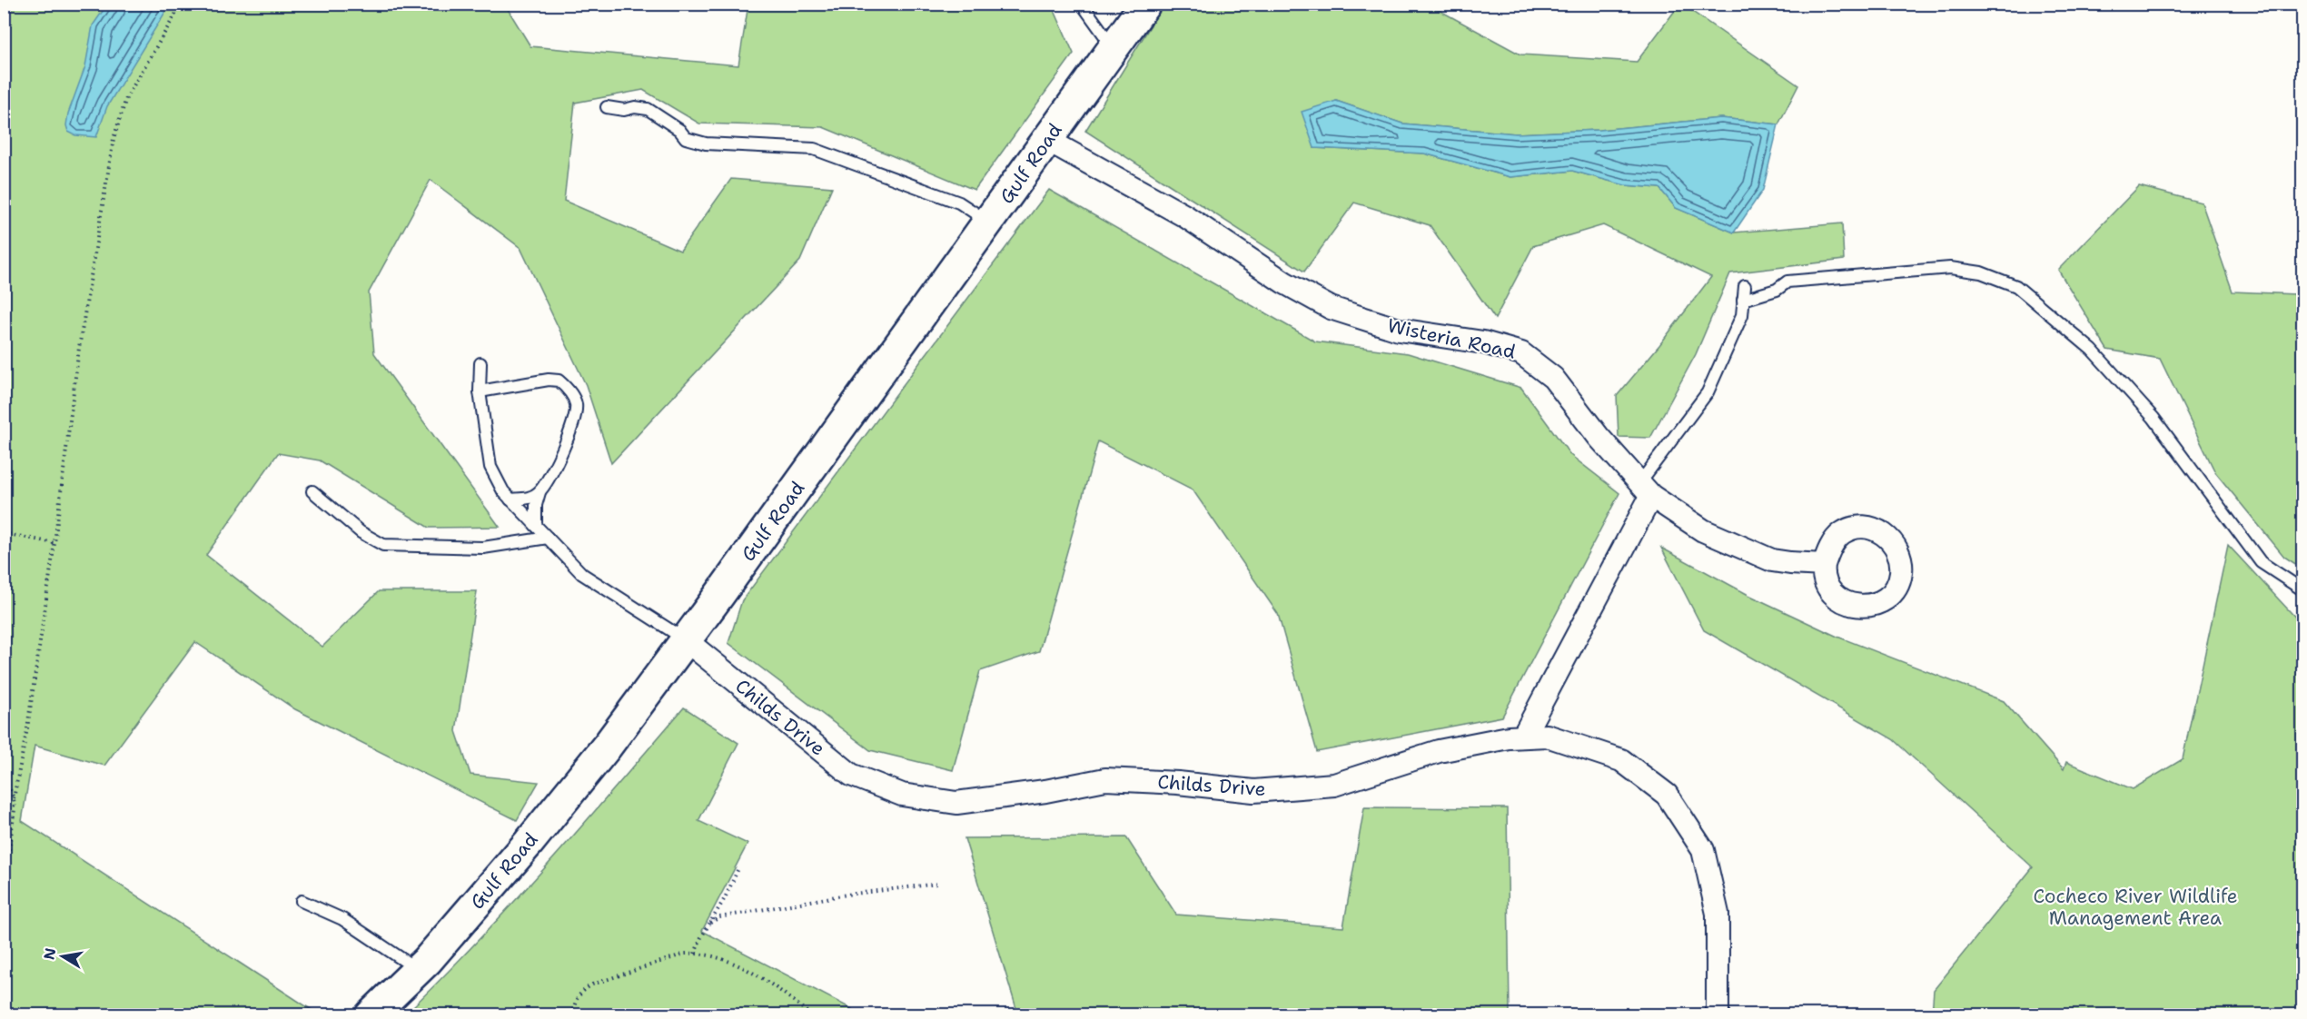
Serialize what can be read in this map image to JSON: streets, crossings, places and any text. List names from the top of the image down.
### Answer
{
  "streets": {
    "street": ["Gulf Road", "Wisteria Road", "Childs Drive"]
  },
  "crossings": [
    ["Gulf Road", "Wisteria Road"],
    ["Gulf Road", "Childs Drive"]
  ],
  "parks": ["Cocheco River Wildlife Management Area"],
  "north": "left"
}
